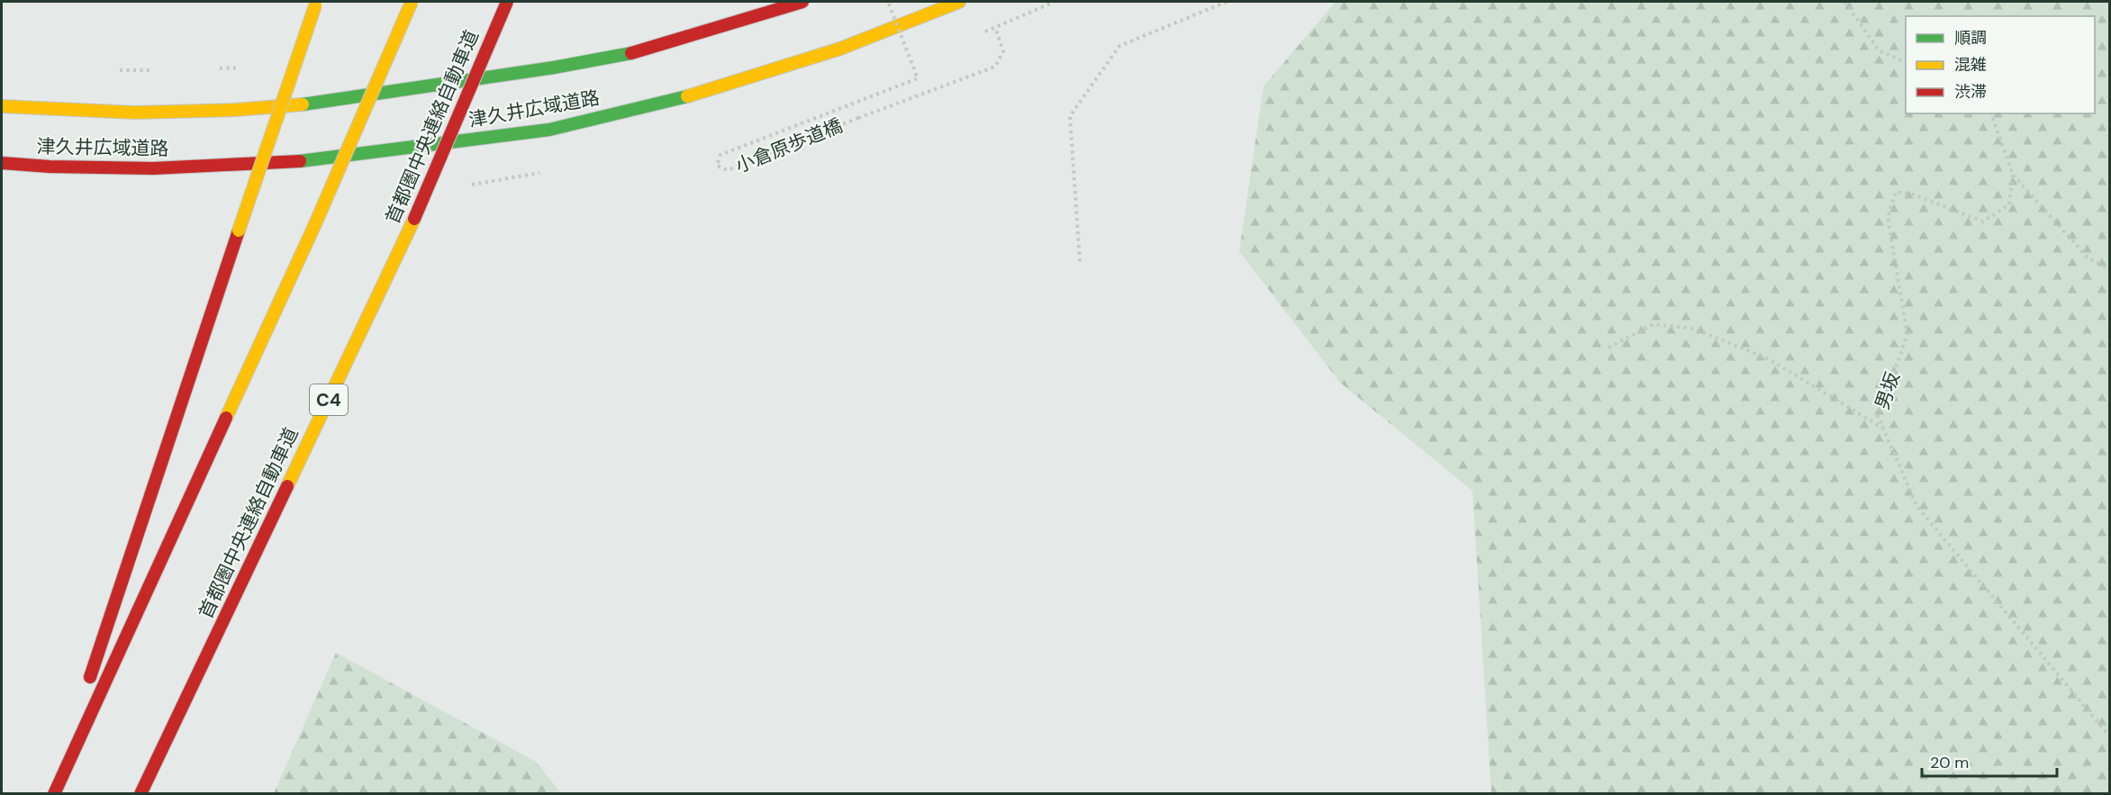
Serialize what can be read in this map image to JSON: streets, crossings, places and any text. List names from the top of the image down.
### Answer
{
  "streets": {
    "main road": ["津久井広域道路", "首都圏中央連絡自動車道", "C4"],
    "path": ["小倉原歩道橋", "男坂"]
  },
  "legend": ["順調", "混雑", "渋滞"],
  "scale_bar": "20 m"
}
